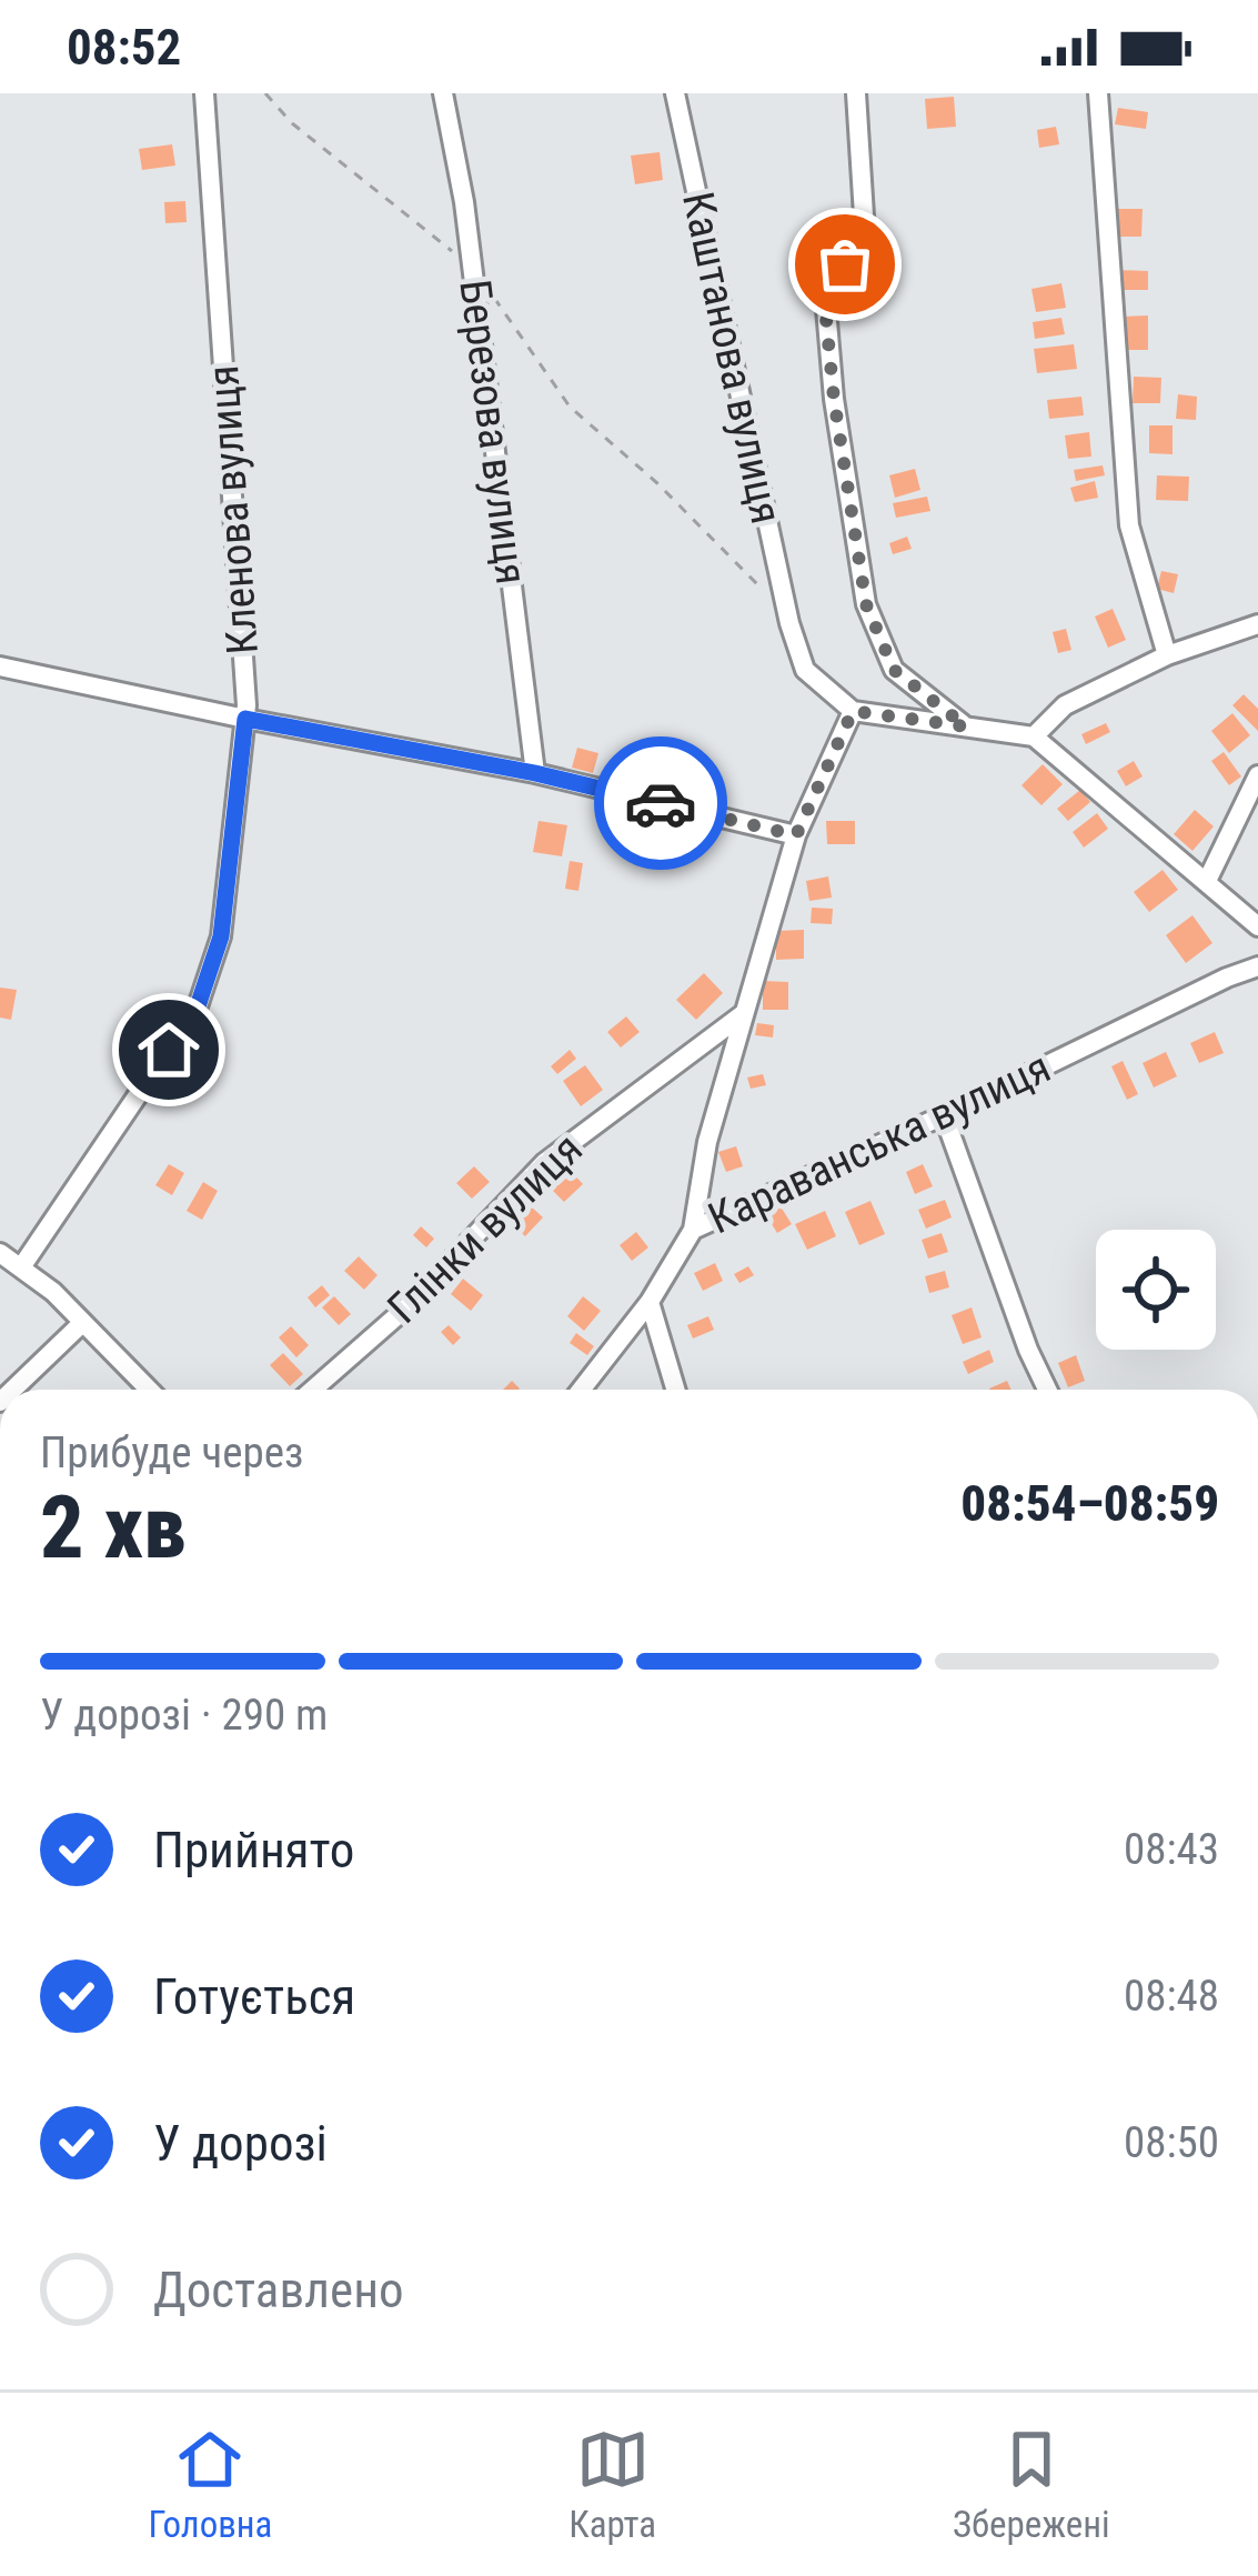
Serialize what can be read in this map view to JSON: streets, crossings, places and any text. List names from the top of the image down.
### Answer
{
  "streets": {
    "street": [
      "Каштанова вулиця",
      "Березова вулиця",
      "Кленова вулиця",
      "Караванська вулиця",
      "Глінки вулиця"
    ]
  },
  "page": {
    "status": "08:52",
    "heading": ["2 хв", "Прибуде через", "08:54–08:59"],
    "bar": "У дорозі · 290 m",
    "list": [
      ["Прийнято", "08:43"],
      ["Готується", "08:48"],
      ["У дорозі", "08:50"],
      "Доставлено"
    ],
    "tabs": ["Головна", "Карта", "Збережені"]
  }
}
